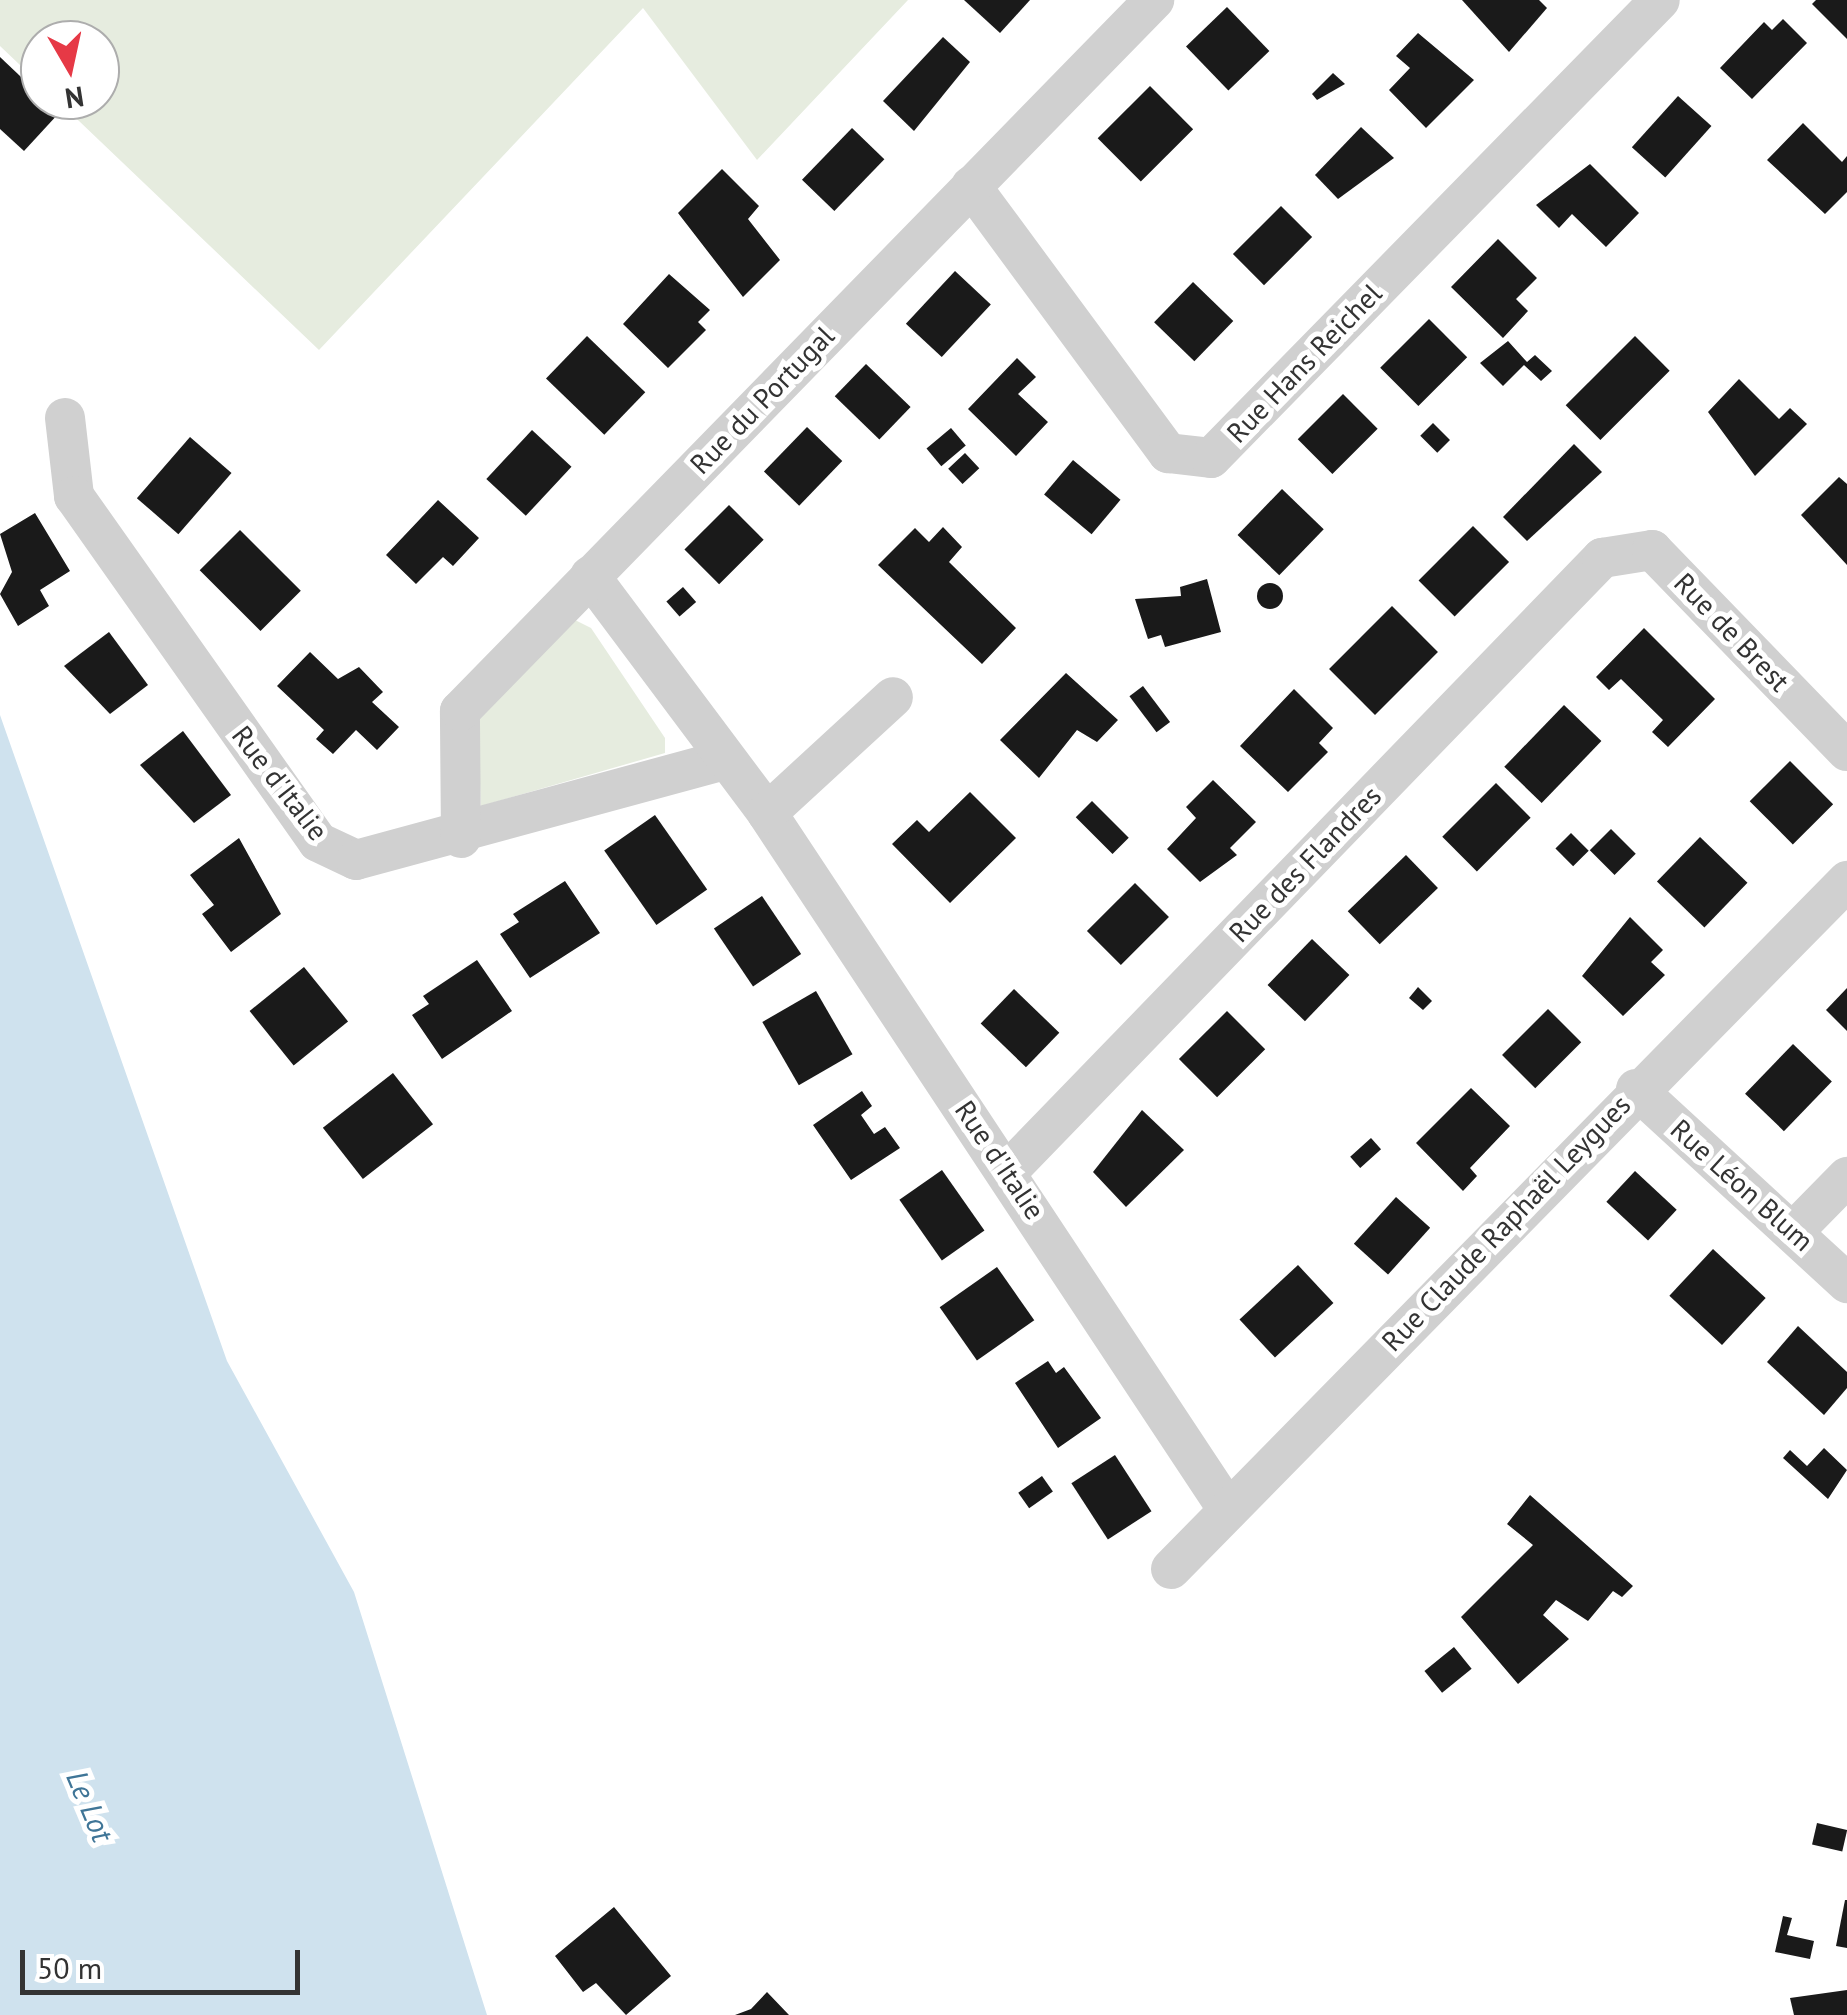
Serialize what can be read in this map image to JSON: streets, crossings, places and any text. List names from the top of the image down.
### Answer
{
  "streets": {
    "street": [
      "Rue Hans Reichel",
      "Rue du Portugal",
      "Rue de Brest",
      "Rue d'Italie",
      "Rue des Flandres",
      "Rue Léon Blum",
      "Rue Claude Raphaël Leygues"
    ]
  },
  "crossings": [
    ["Rue Hans Reichel", "Rue du Portugal"],
    ["Rue du Portugal", "Rue d'Italie"],
    ["Rue de Brest", "Rue des Flandres"],
    ["Rue d'Italie", "Rue des Flandres"],
    ["Rue d'Italie", "Rue Claude Raphaël Leygues"],
    ["Rue Léon Blum", "Rue Claude Raphaël Leygues"]
  ],
  "water": ["Le Lot"],
  "scale_bar": "50 m",
  "north": "bottom"
}
